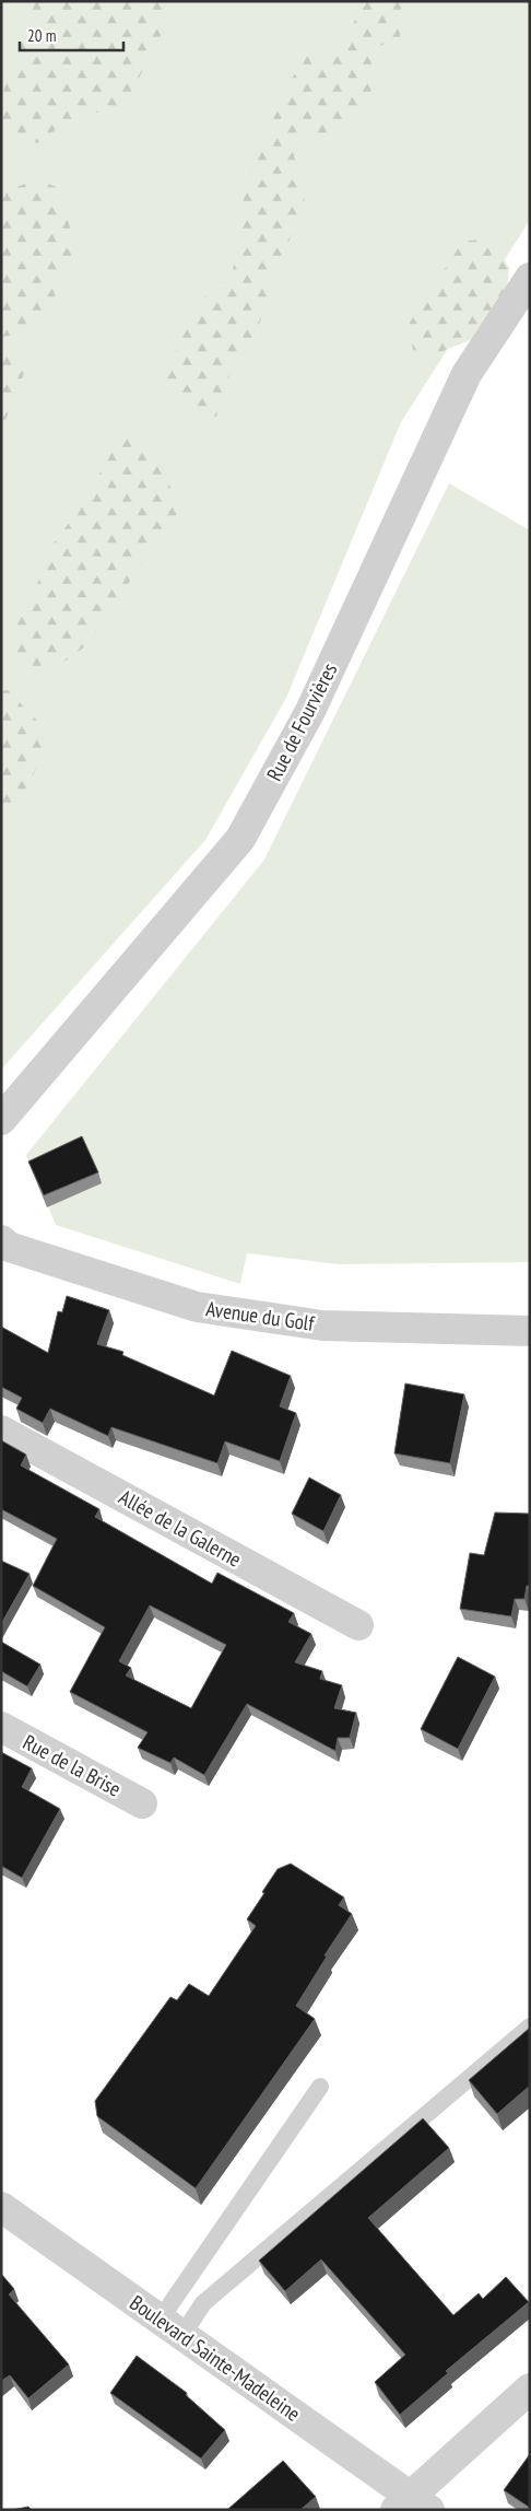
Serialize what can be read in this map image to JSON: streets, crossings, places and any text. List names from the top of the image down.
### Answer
{
  "streets": {
    "street": [
      "Rue de Fourvières",
      "Avenue du Golf",
      "Allée de la Galerne",
      "Rue de la Brise",
      "Boulevard Sainte-Madeleine"
    ]
  },
  "scale_bar": "20 m"
}
